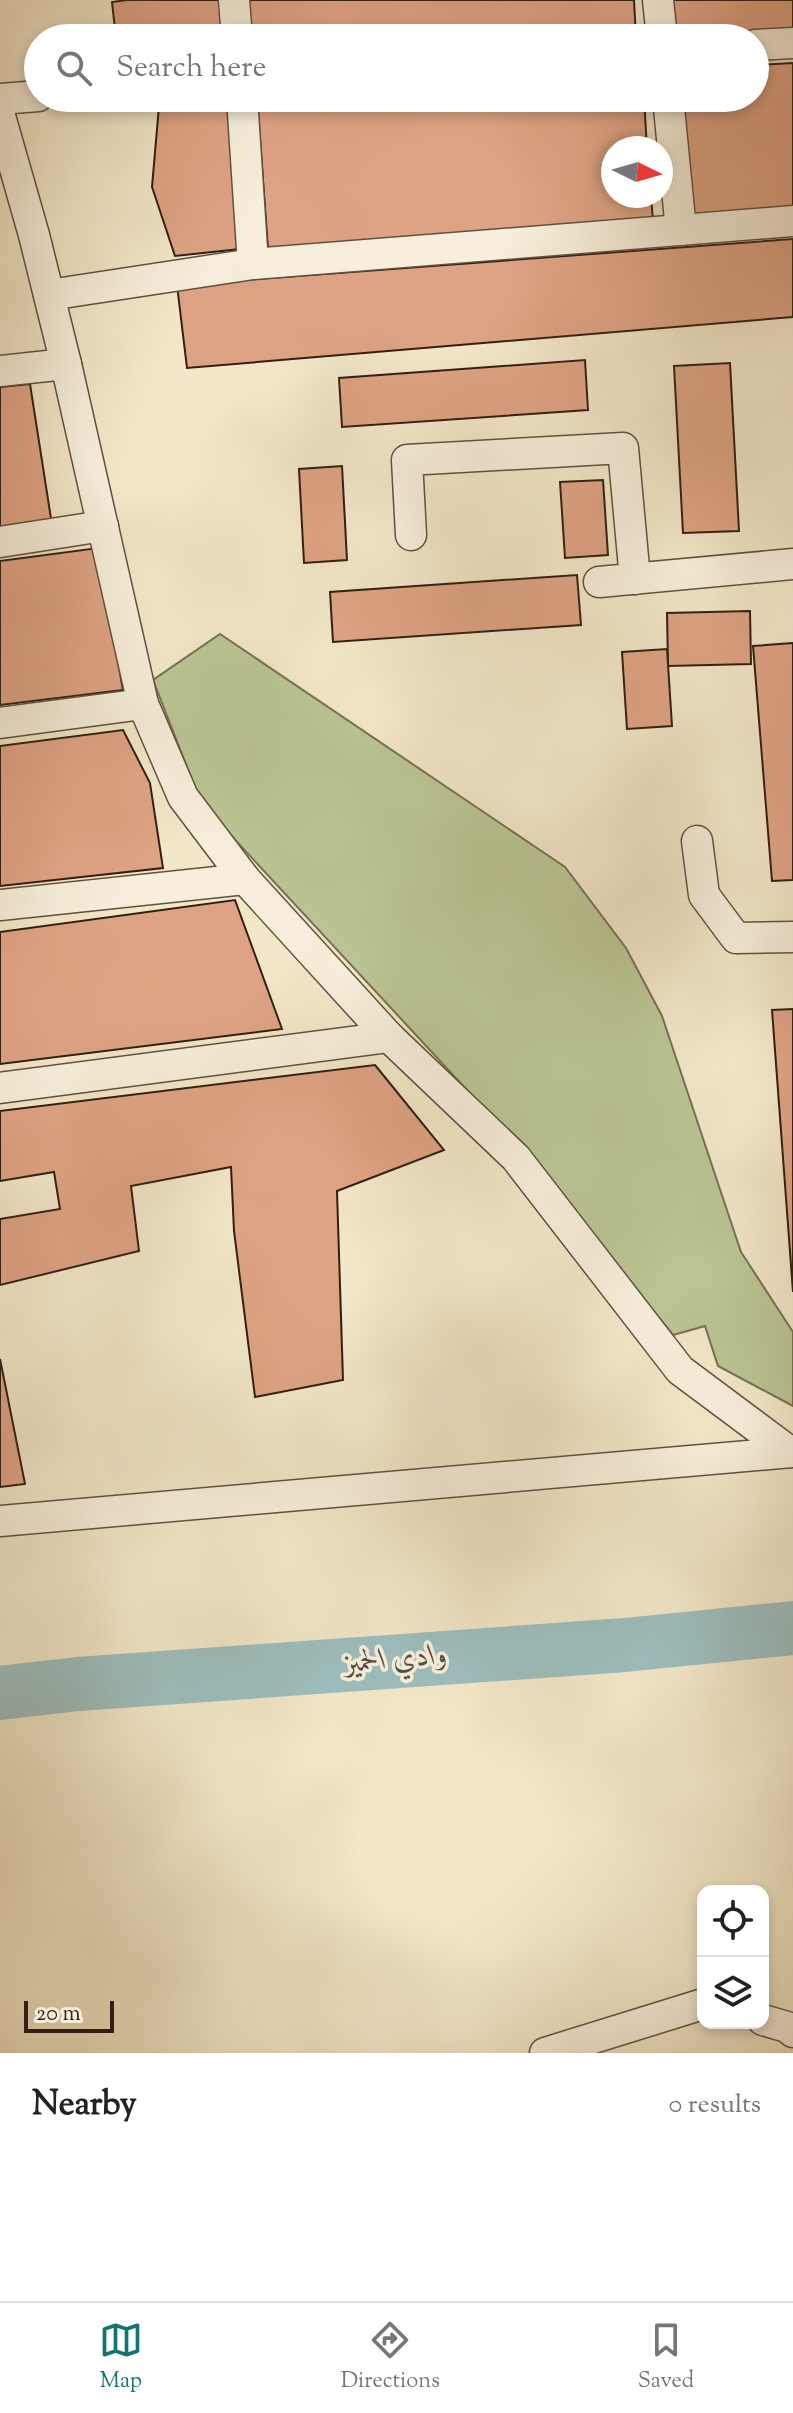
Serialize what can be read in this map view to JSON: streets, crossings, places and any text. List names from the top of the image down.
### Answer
{
  "water": ["وادي الحميز"],
  "scale_bar": "20 m",
  "north": "right",
  "page": {
    "search": "Search here",
    "scale": "20 m",
    "heading": ["Nearby", "0 results"],
    "nav": ["Map", "Directions", "Saved"]
  }
}
